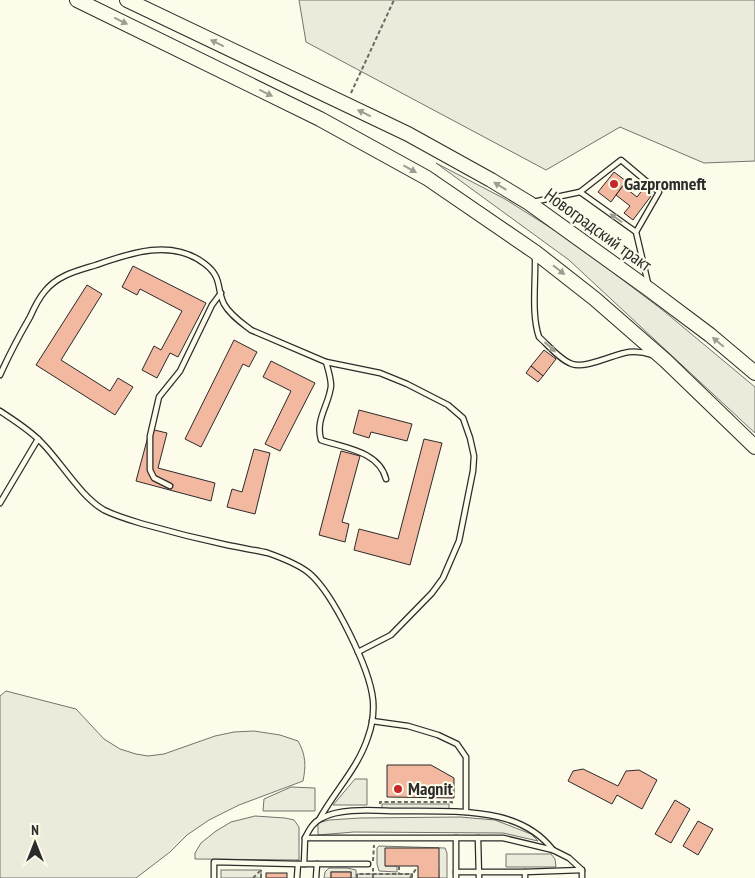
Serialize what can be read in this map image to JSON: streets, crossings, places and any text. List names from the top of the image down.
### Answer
{
  "streets": {
    "main road": ["Новоградский тракт"]
  },
  "places": ["Gazpromneft", "Magnit"],
  "north": "top"
}
